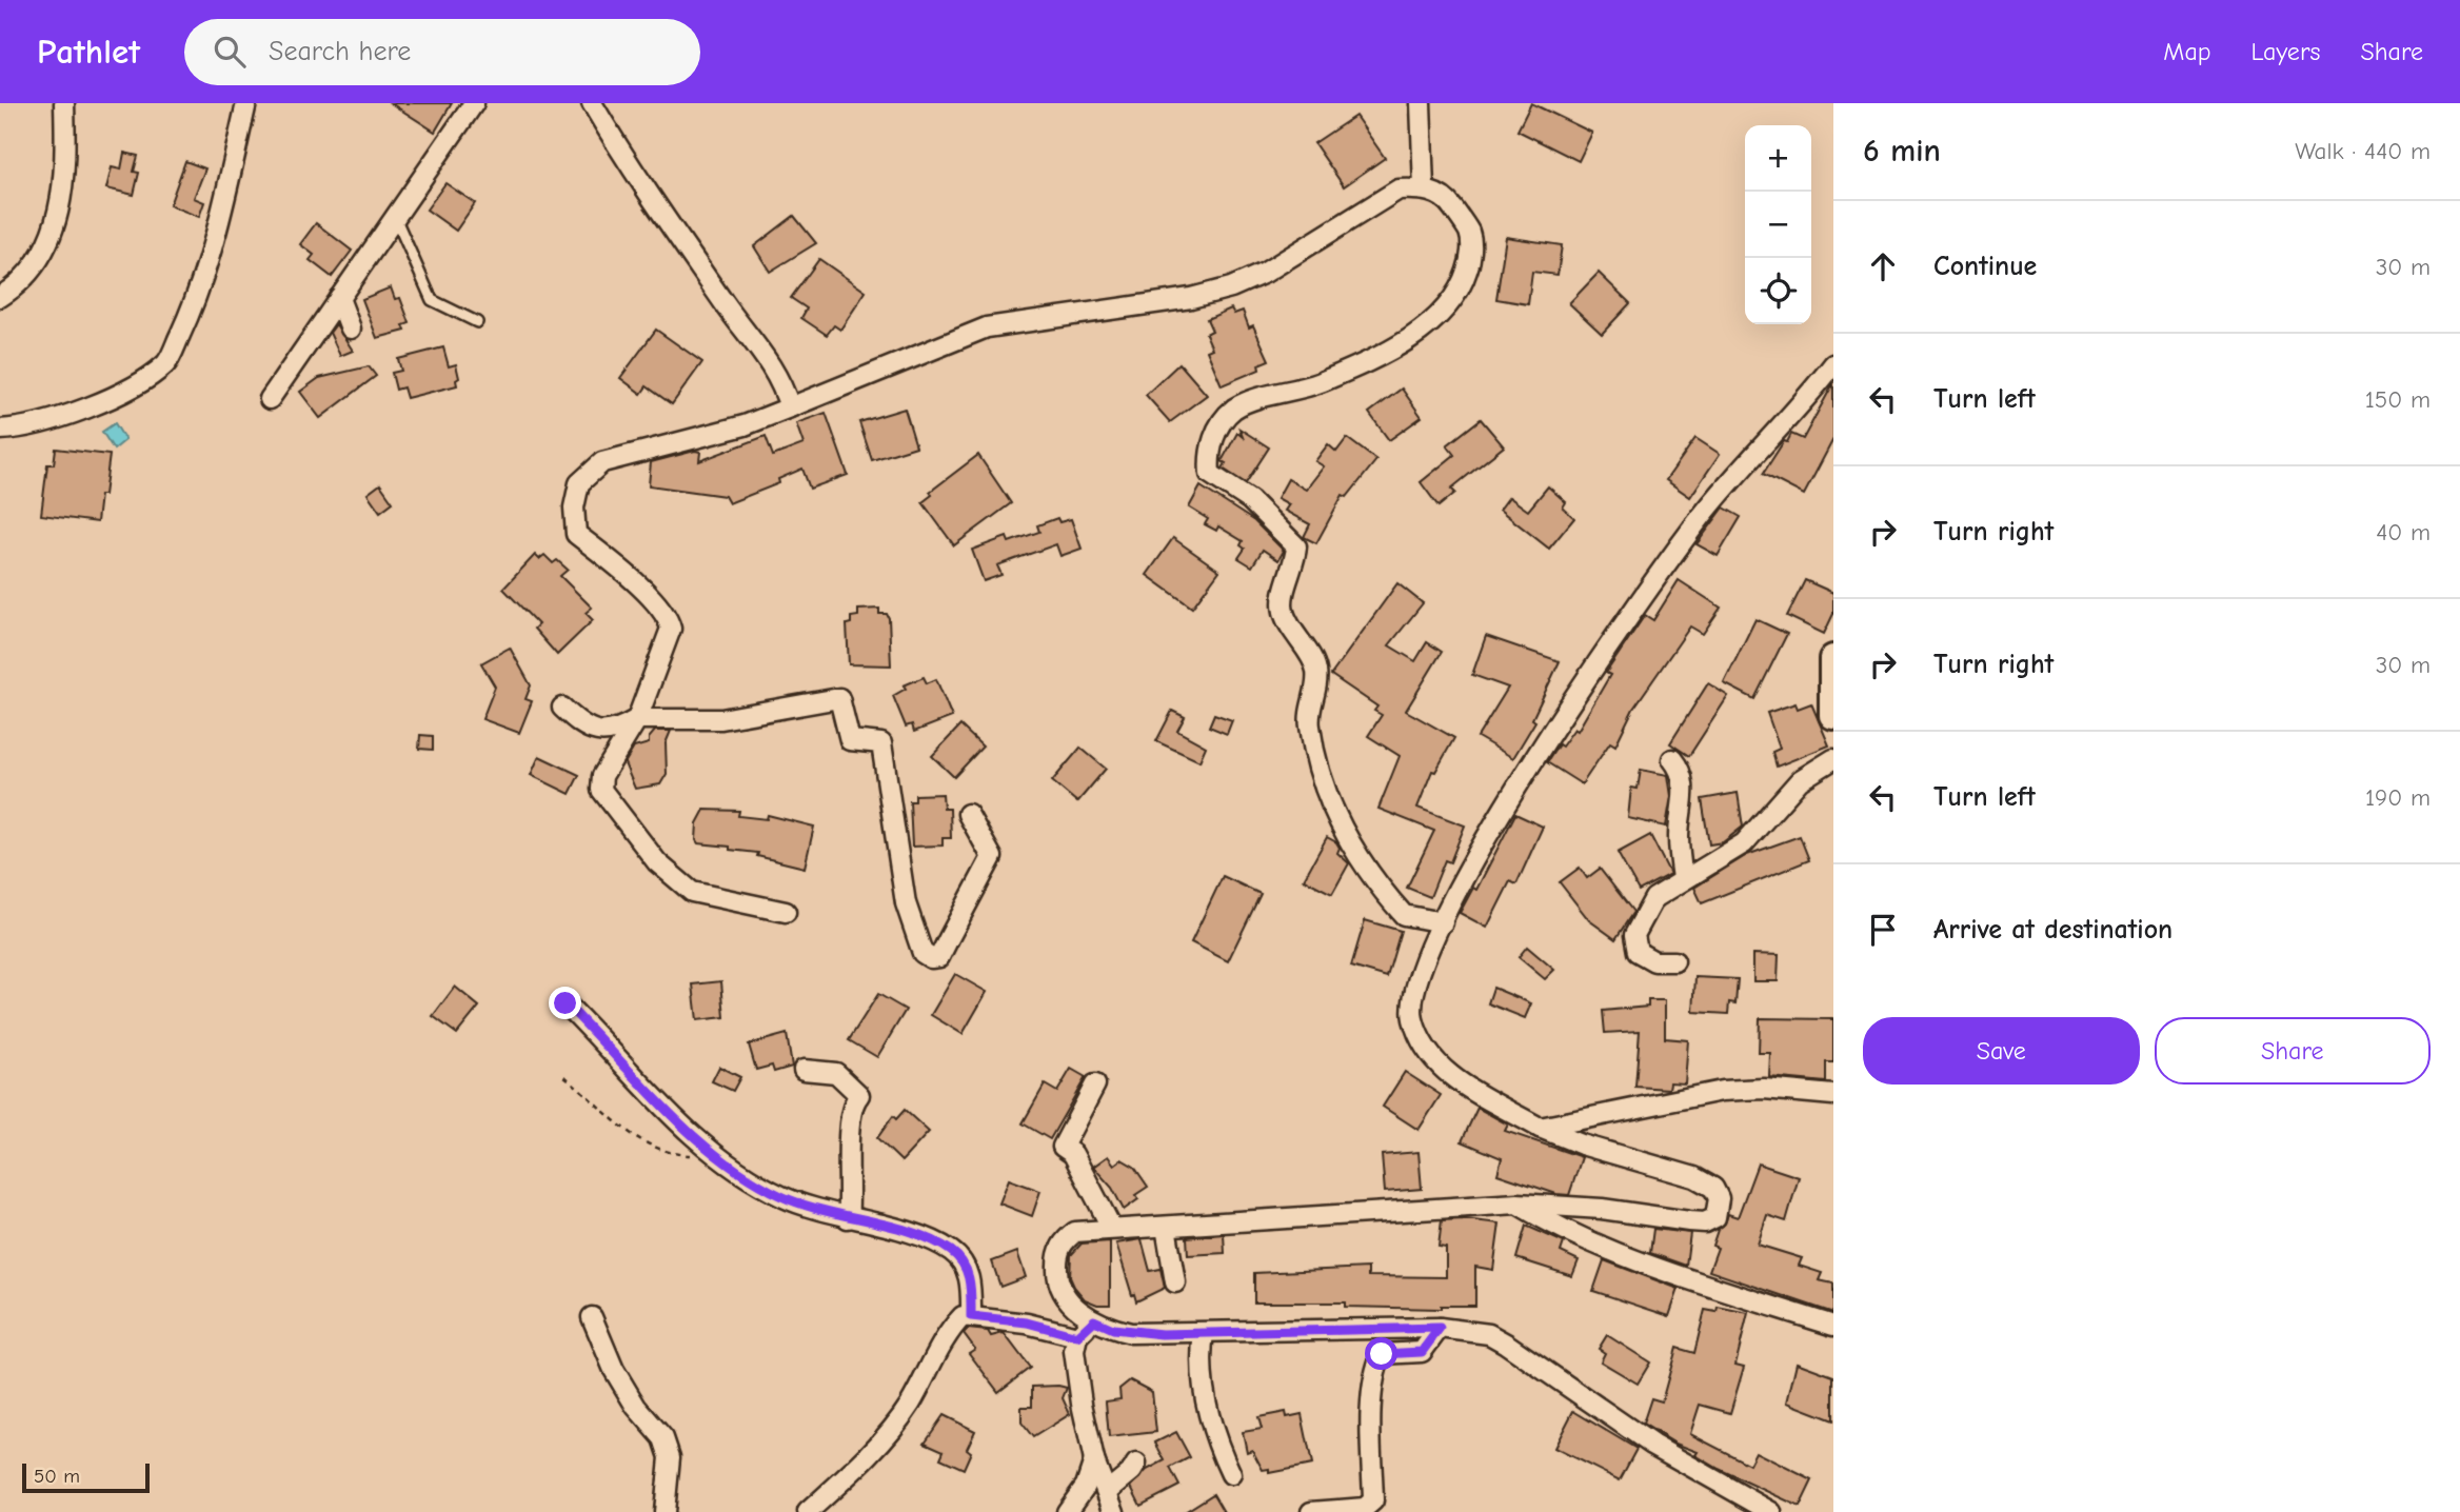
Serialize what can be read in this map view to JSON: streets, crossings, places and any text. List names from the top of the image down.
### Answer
{
  "scale_bar": "50 m",
  "page": {
    "header": "Pathlet",
    "search": "Search here",
    "nav": ["Map", "Layers", "Share"],
    "heading": ["6 min", "Walk · 440 m"],
    "map_buttons": ["+", "−"],
    "list": [
      ["Continue", "30 m"],
      ["Turn left", "150 m"],
      ["Turn right", "40 m"],
      ["Turn right", "30 m"],
      ["Turn left", "190 m"],
      "Arrive at destination"
    ],
    "buttons": ["Save", "Share"],
    "scale": "50 m"
  }
}
